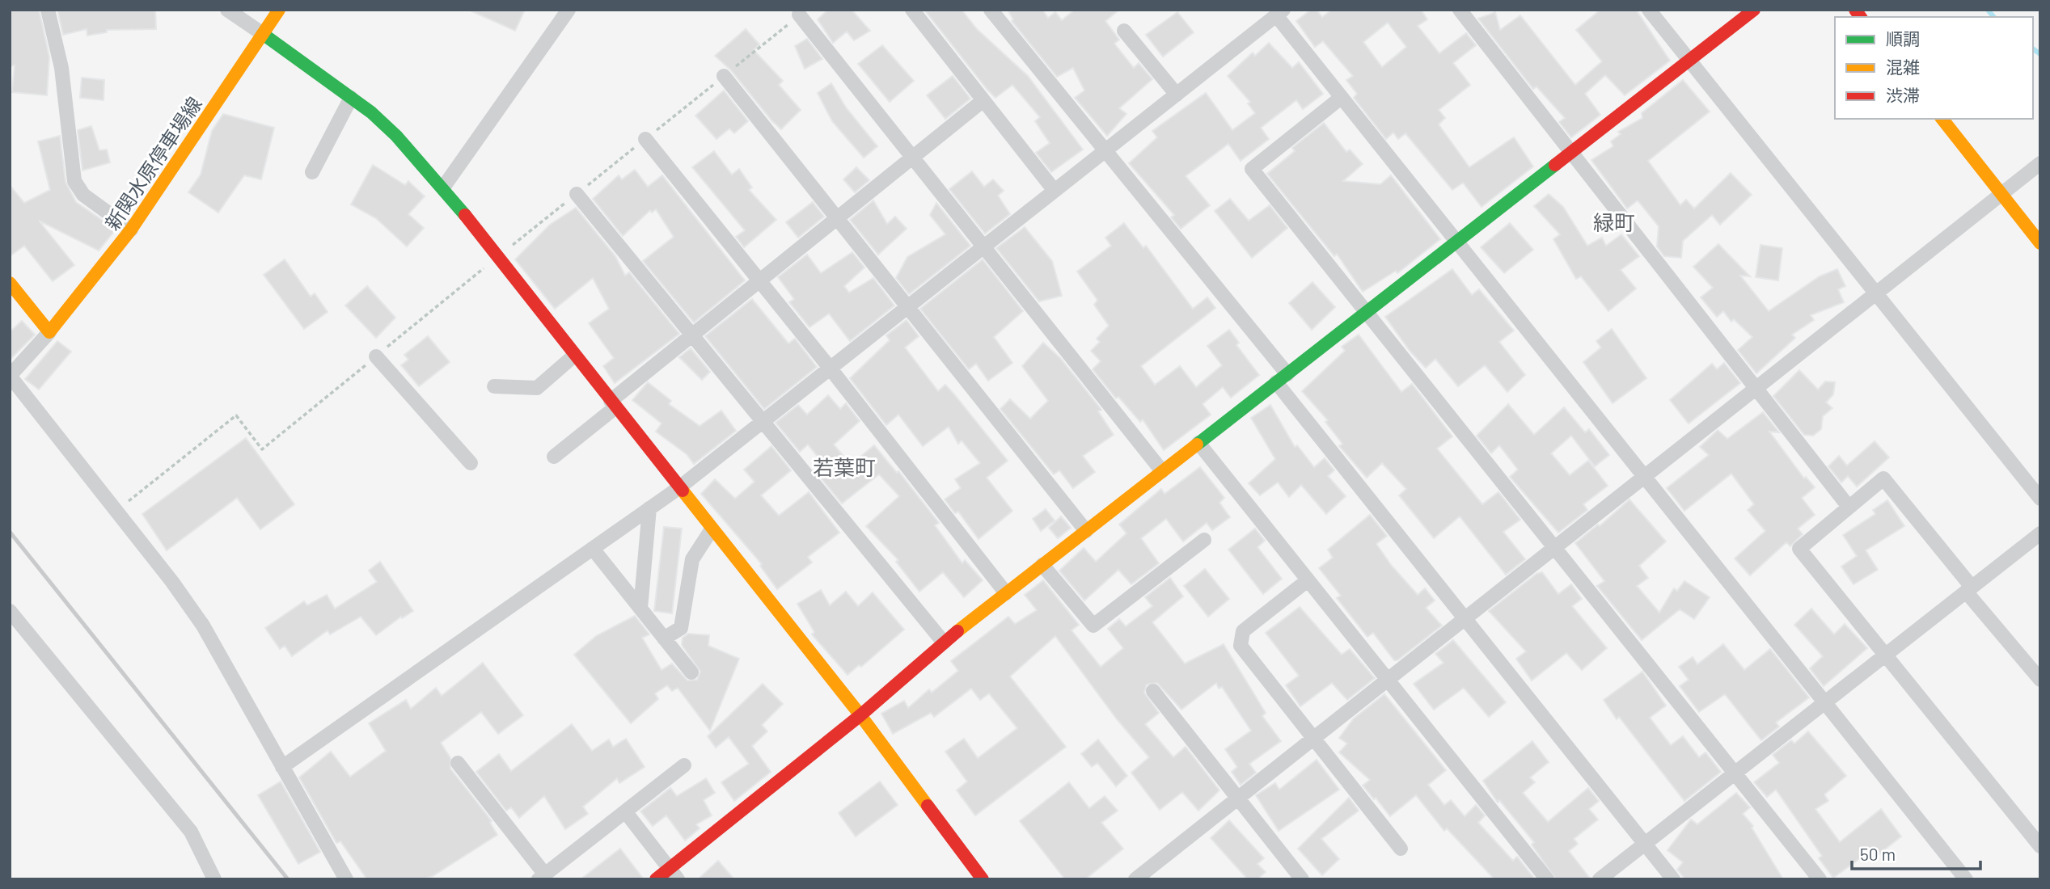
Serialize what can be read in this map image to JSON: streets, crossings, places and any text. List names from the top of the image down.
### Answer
{
  "streets": {
    "street": ["新関水原停車場線"]
  },
  "districts": ["緑町", "若葉町"],
  "legend": ["順調", "混雑", "渋滞"],
  "scale_bar": "50 m"
}
